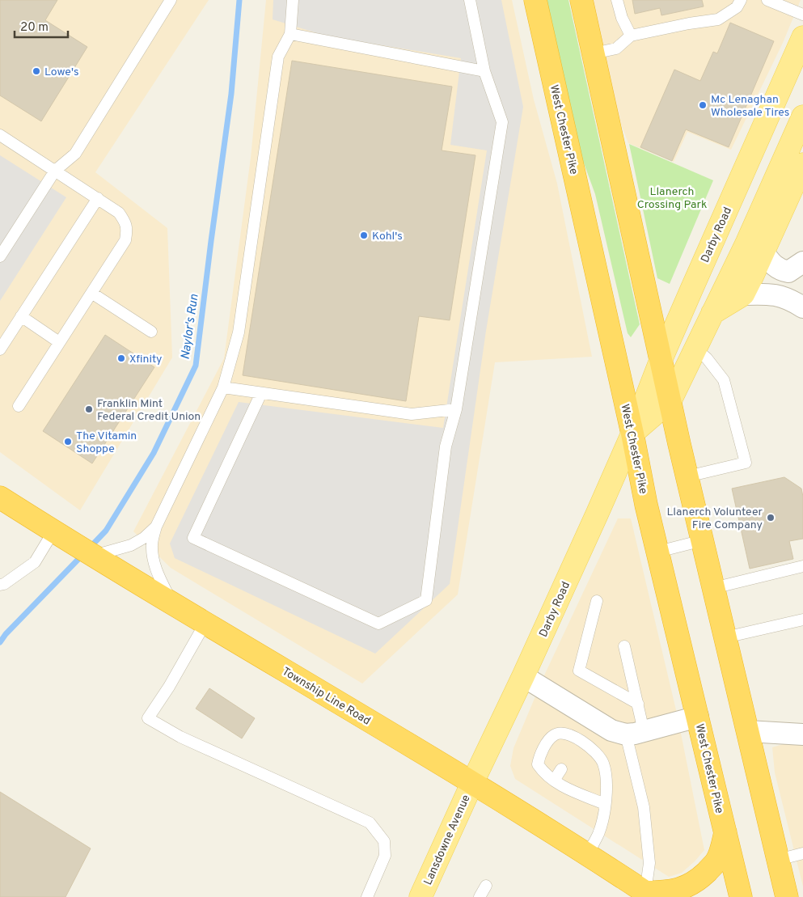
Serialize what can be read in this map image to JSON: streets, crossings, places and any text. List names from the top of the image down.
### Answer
{
  "streets": {
    "highway": ["West Chester Pike", "Township Line Road"],
    "main road": ["Darby Road", "Lansdowne Avenue"]
  },
  "crossings": [
    ["West Chester Pike", "Darby Road"],
    ["Darby Road", "Township Line Road"],
    ["Darby Road", "Lansdowne Avenue"],
    ["Township Line Road", "Lansdowne Avenue"]
  ],
  "water": ["Naylor's Run"],
  "parks": ["Llanerch Crossing Park"],
  "places": [
    "Lowe's",
    "Mc Lenaghan Wholesale Tires",
    "Kohl's",
    "Xfinity",
    "Franklin Mint Federal Credit Union",
    "The Vitamin Shoppe",
    "Llanerch Volunteer Fire Company"
  ],
  "scale_bar": "20 m"
}
